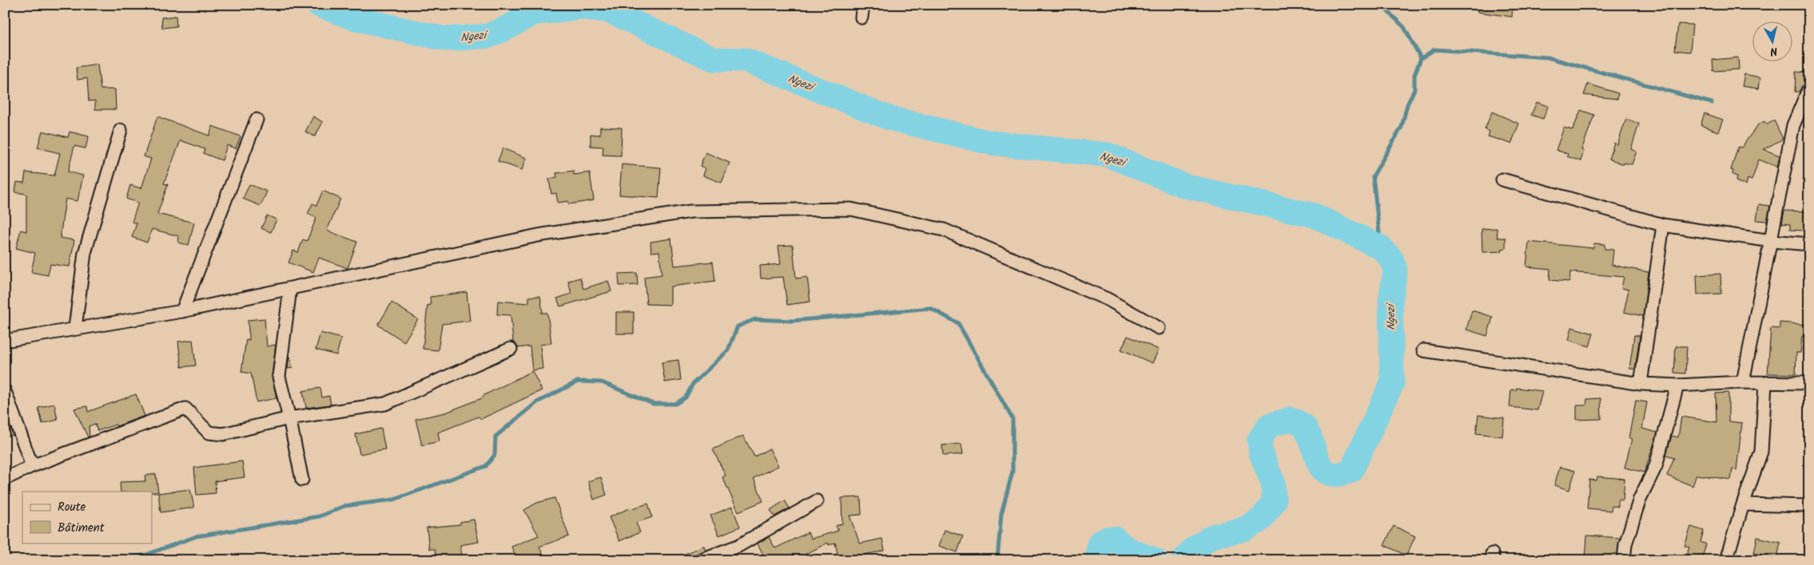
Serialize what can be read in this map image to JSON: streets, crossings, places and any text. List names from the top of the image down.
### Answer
{
  "water": ["Ngezi"],
  "legend": ["Route", "Bâtiment"],
  "north": "bottom"
}
